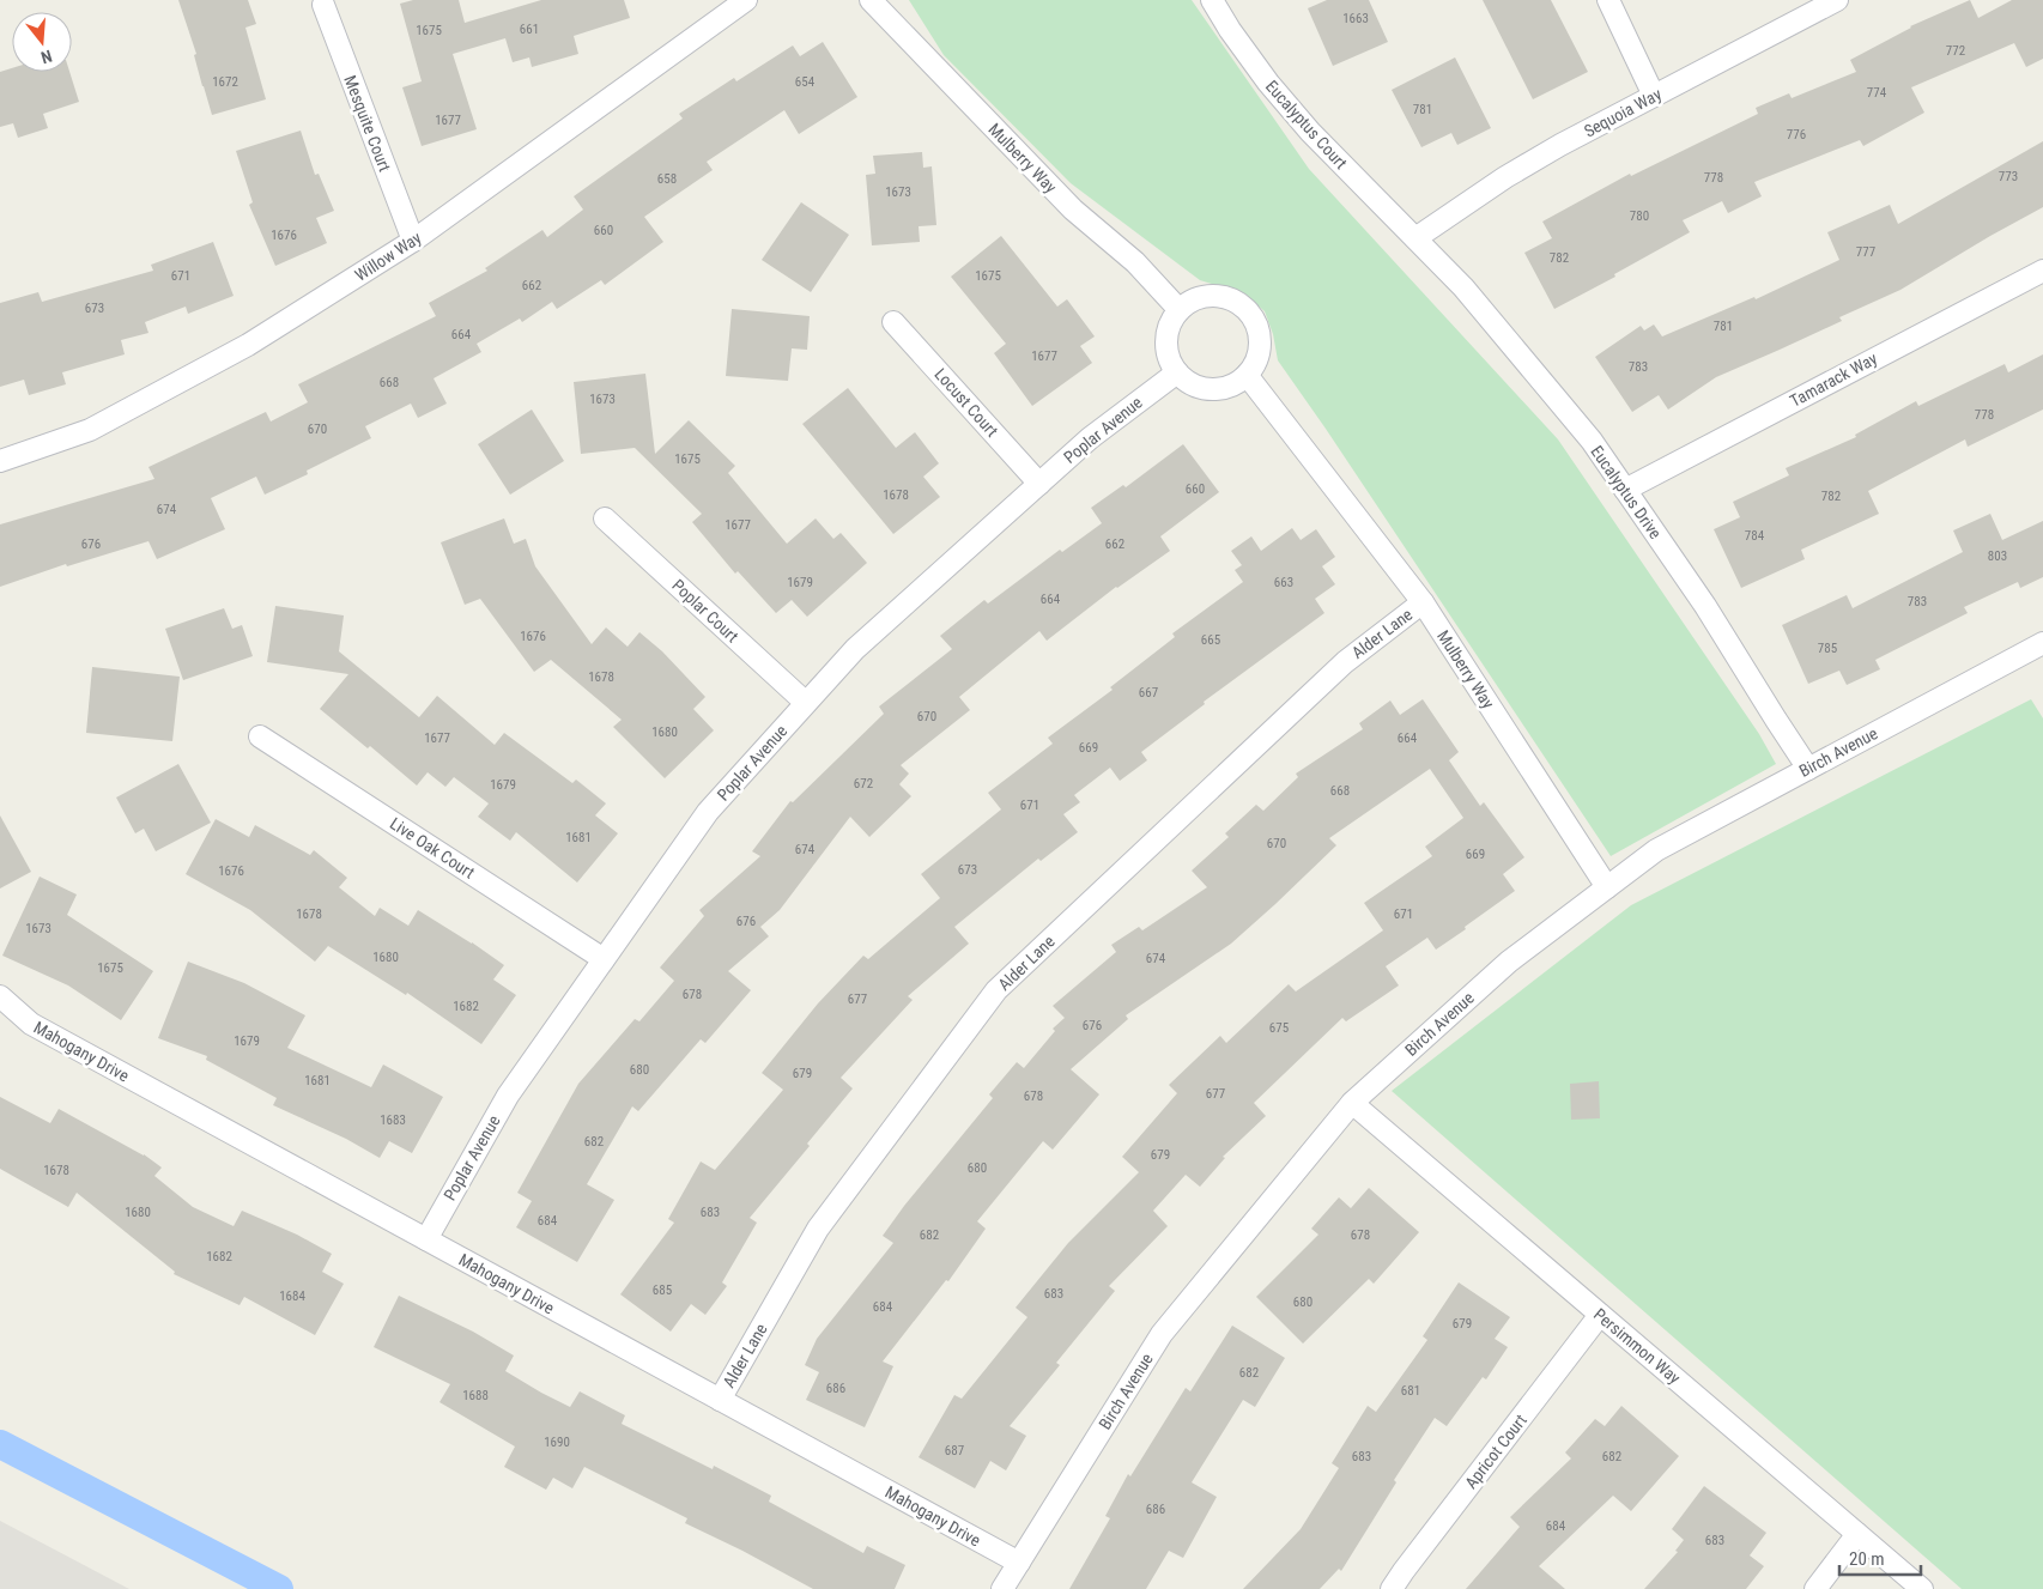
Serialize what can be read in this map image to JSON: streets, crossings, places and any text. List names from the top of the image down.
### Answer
{
  "streets": {
    "street": [
      "Sequoia Way",
      "Mesquite Court",
      "Eucalyptus Court",
      "Mulberry Way",
      "Willow Way",
      "Tamarack Way",
      "Locust Court",
      "Poplar Avenue",
      "Eucalyptus Drive",
      "Poplar Court",
      "Alder Lane",
      "Birch Avenue",
      "Live Oak Court",
      "Mahogany Drive",
      "Persimmon Way",
      "Apricot Court"
    ]
  },
  "crossings": [
    ["Sequoia Way", "Eucalyptus Court"],
    ["Sequoia Way", "Eucalyptus Drive"],
    ["Mesquite Court", "Willow Way"],
    ["Eucalyptus Court", "Eucalyptus Drive"],
    ["Mulberry Way", "Poplar Avenue"],
    ["Mulberry Way", "Alder Lane"],
    ["Mulberry Way", "Birch Avenue"],
    ["Tamarack Way", "Eucalyptus Drive"],
    ["Locust Court", "Poplar Avenue"],
    ["Poplar Avenue", "Poplar Court"],
    ["Poplar Avenue", "Live Oak Court"],
    ["Poplar Avenue", "Mahogany Drive"],
    ["Eucalyptus Drive", "Birch Avenue"],
    ["Alder Lane", "Mahogany Drive"],
    ["Birch Avenue", "Mahogany Drive"],
    ["Birch Avenue", "Persimmon Way"],
    ["Persimmon Way", "Apricot Court"]
  ],
  "house_numbers": [
    "1663",
    "661",
    "1675",
    "772",
    "1672",
    "654",
    "774",
    "781",
    "1677",
    "776",
    "773",
    "778",
    "658",
    "1673",
    "780",
    "660",
    "1676",
    "777",
    "782",
    "671",
    "1675",
    "662",
    "673",
    "781",
    "664",
    "1677",
    "783",
    "668",
    "1673",
    "778",
    "670",
    "1675",
    "660",
    "1678",
    "782",
    "674",
    "1677",
    "784",
    "676",
    "662",
    "803",
    "1679",
    "663",
    "664",
    "783",
    "1676",
    "665",
    "785",
    "1678",
    "667",
    "670",
    "1680",
    "1677",
    "664",
    "669",
    "672",
    "1679",
    "668",
    "671",
    "1681",
    "670",
    "674",
    "669",
    "673",
    "1676",
    "1678",
    "671",
    "676",
    "1673",
    "1680",
    "674",
    "1675",
    "678",
    "677",
    "1682",
    "676",
    "675",
    "1679",
    "680",
    "679",
    "1681",
    "677",
    "678",
    "1683",
    "682",
    "679",
    "680",
    "1678",
    "1680",
    "683",
    "684",
    "682",
    "678",
    "1682",
    "685",
    "683",
    "1684",
    "680",
    "684",
    "679",
    "682",
    "686",
    "681",
    "1688",
    "1690",
    "687",
    "683",
    "682",
    "686",
    "684",
    "683"
  ],
  "scale_bar": "20 m",
  "north": "bottom"
}
